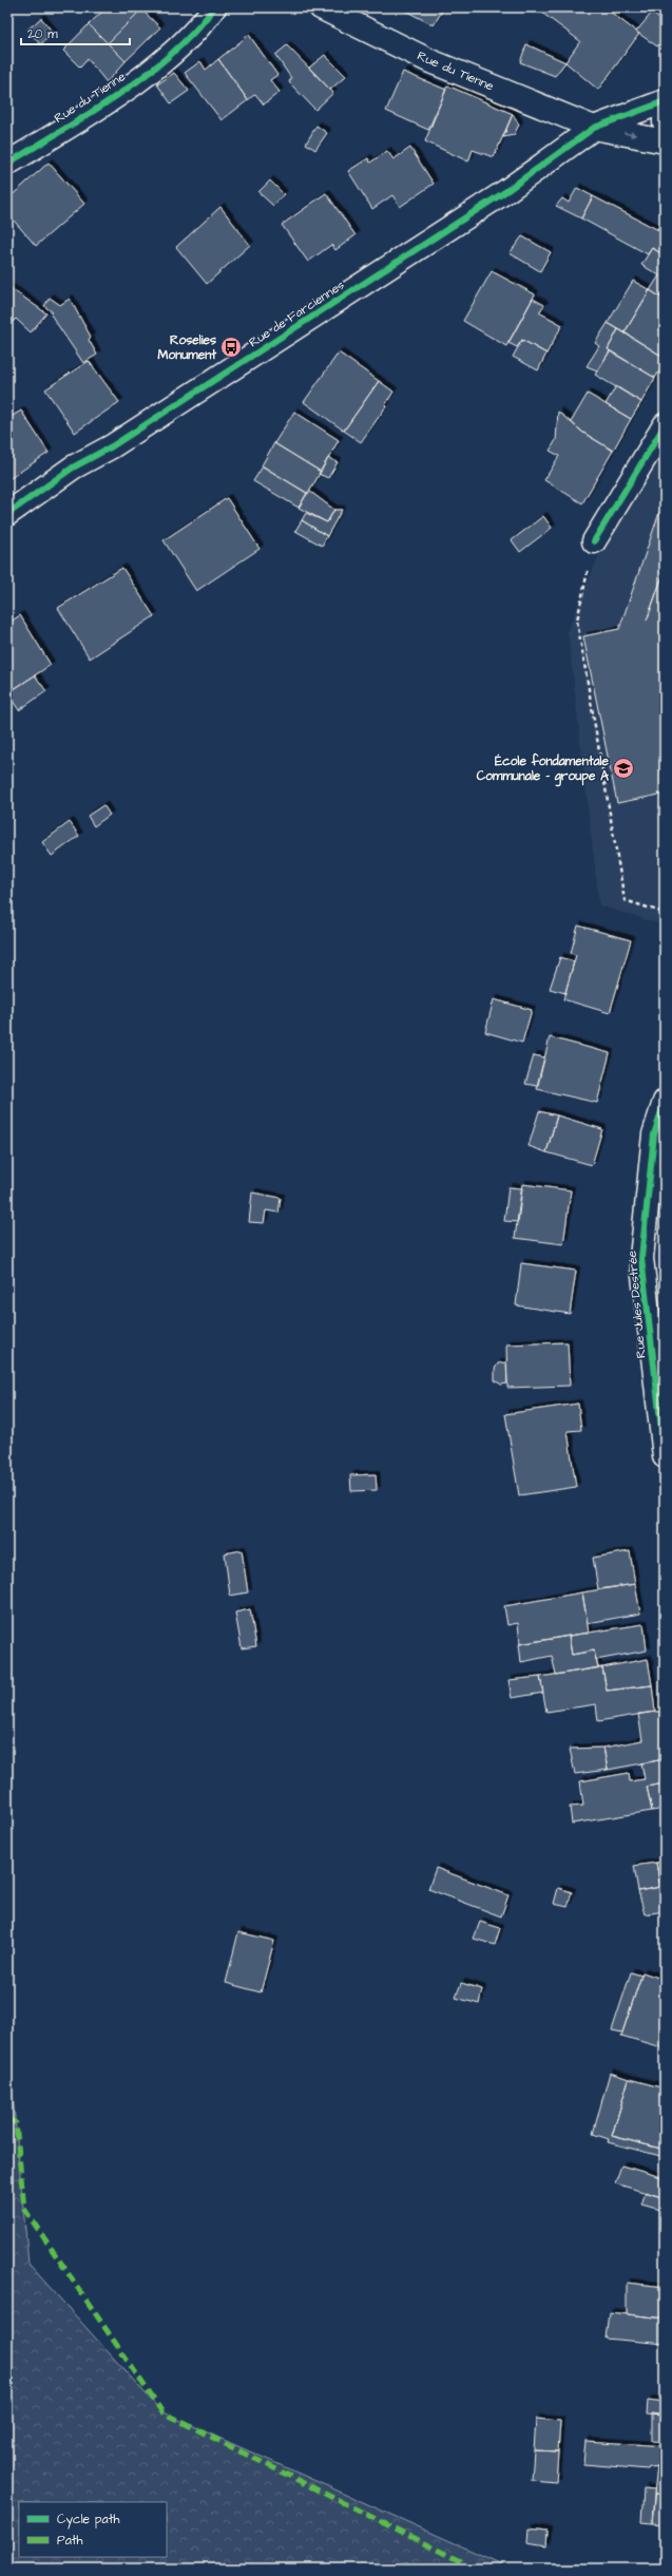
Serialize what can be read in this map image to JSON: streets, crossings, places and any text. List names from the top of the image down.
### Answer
{
  "streets": {
    "street": ["Rue du Tienne", "Rue de Farciennes", "Rue Jules Destrée"]
  },
  "crossings": [
    ["Rue du Tienne", "Rue de Farciennes"]
  ],
  "places": {
    "bus stop": ["Roselies Monument"],
    "school or university": ["École fondamentale Communale - groupe A"]
  },
  "legend": ["Cycle path", "Path"],
  "scale_bar": "20 m"
}
